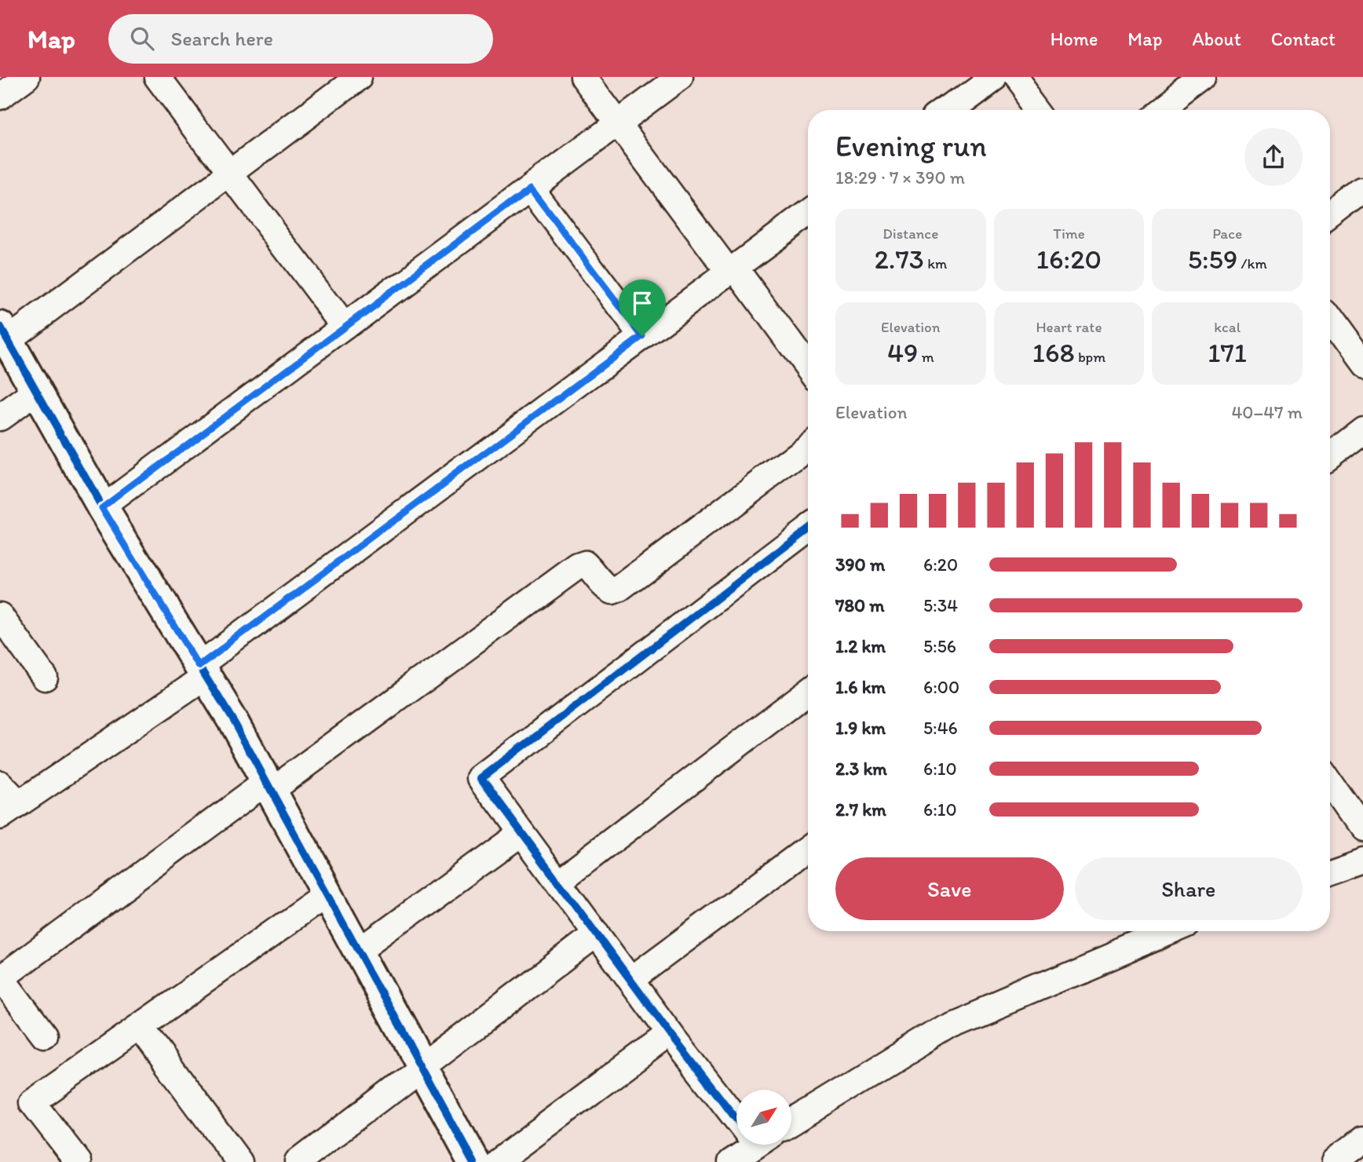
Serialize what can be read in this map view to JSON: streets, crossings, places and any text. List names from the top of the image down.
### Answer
{
  "north": "top right",
  "page": {
    "header": "Map",
    "search": "Search here",
    "nav": [
      "Home",
      "Map",
      "About",
      "Contact"
    ],
    "heading": ["Evening run", "18:29 · 7 × 390 m"],
    "stats": [
      ["Distance", "2.73 km"],
      ["Time", "16:20"],
      ["Pace", "5:59 /km"],
      ["Elevation", "49 m"],
      ["Heart rate", "168 bpm"],
      ["kcal", "171"]
    ],
    "chart": ["Elevation", "40–47 m"],
    "list": [
      {
        "name": "390 m",
        "note": "6:20"
      },
      {
        "name": "780 m",
        "note": "5:34"
      },
      {
        "name": "1.2 km",
        "note": "5:56"
      },
      {
        "name": "1.6 km",
        "note": "6:00"
      },
      {
        "name": "1.9 km",
        "note": "5:46"
      },
      {
        "name": "2.3 km",
        "note": "6:10"
      },
      {
        "name": "2.7 km",
        "note": "6:10"
      }
    ],
    "buttons": ["Save", "Share"]
  }
}
